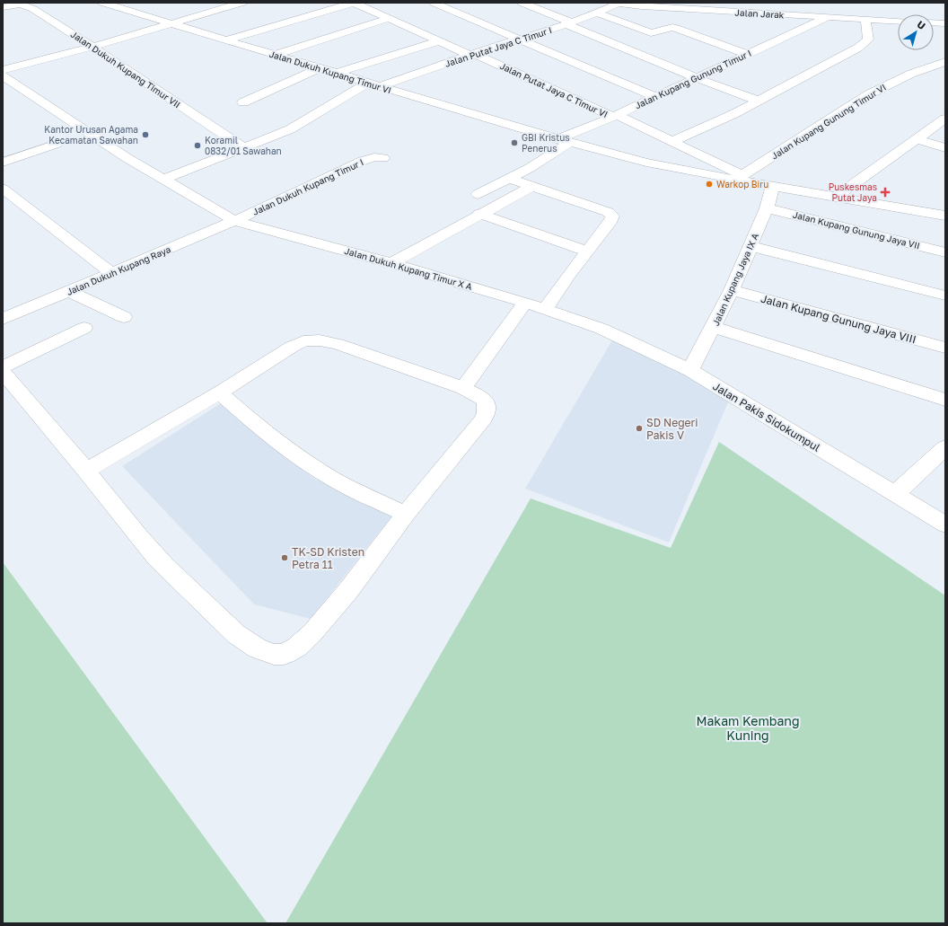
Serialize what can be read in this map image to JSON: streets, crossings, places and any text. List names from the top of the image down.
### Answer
{
  "streets": {
    "street": [
      "Jalan Jarak",
      "Jalan Putat Jaya C Timur I",
      "Jalan Dukuh Kupang Timur VII",
      "Jalan Dukuh Kupang Timur VI",
      "Jalan Kupang Gunung Timur I",
      "Jalan Putat Jaya C Timur VI",
      "Jalan Kupang Gunung Timur VI",
      "Jalan Dukuh Kupang Timur I",
      "Jalan Kupang Gunung Jaya VII",
      "Jalan Dukuh Kupang Timur X A",
      "Jalan Dukuh Kupang Raya",
      "Jalan Kupang Jaya IX A",
      "Jalan Kupang Gunung Jaya VIII",
      "Jalan Pakis Sidokumpul"
    ]
  },
  "crossings": [
    ["Jalan Jarak", "Jalan Putat Jaya C Timur I"],
    ["Jalan Jarak", "Jalan Kupang Gunung Timur I"],
    ["Jalan Putat Jaya C Timur I", "Jalan Dukuh Kupang Timur VII"],
    ["Jalan Putat Jaya C Timur I", "Jalan Dukuh Kupang Timur VI"],
    ["Jalan Putat Jaya C Timur I", "Jalan Putat Jaya C Timur VI"],
    ["Jalan Putat Jaya C Timur I", "Jalan Dukuh Kupang Timur X A"],
    ["Jalan Dukuh Kupang Timur VI", "Jalan Kupang Gunung Timur I"],
    ["Jalan Dukuh Kupang Timur VI", "Jalan Putat Jaya C Timur VI"],
    ["Jalan Dukuh Kupang Timur VI", "Jalan Kupang Gunung Timur VI"],
    ["Jalan Kupang Gunung Timur I", "Jalan Putat Jaya C Timur VI"],
    ["Jalan Putat Jaya C Timur VI", "Jalan Kupang Gunung Timur VI"],
    ["Jalan Dukuh Kupang Timur I", "Jalan Dukuh Kupang Timur X A"],
    ["Jalan Dukuh Kupang Timur I", "Jalan Dukuh Kupang Raya"],
    ["Jalan Kupang Gunung Jaya VII", "Jalan Kupang Jaya IX A"],
    ["Jalan Dukuh Kupang Timur X A", "Jalan Dukuh Kupang Raya"],
    ["Jalan Dukuh Kupang Timur X A", "Jalan Pakis Sidokumpul"],
    ["Jalan Kupang Jaya IX A", "Jalan Kupang Gunung Jaya VIII"],
    ["Jalan Kupang Jaya IX A", "Jalan Pakis Sidokumpul"]
  ],
  "parks": ["Makam Kembang Kuning"],
  "places": {
    "other": [
      "Kantor Urusan Agama Kecamatan Sawahan",
      "GBI Kristus Penerus",
      "Koramil 0832/01 Sawahan",
      "Warkop Biru",
      "SD Negeri Pakis V",
      "TK-SD Kristen Petra 11"
    ],
    "health": ["Puskesmas Putat Jaya"]
  },
  "north": "top right"
}
